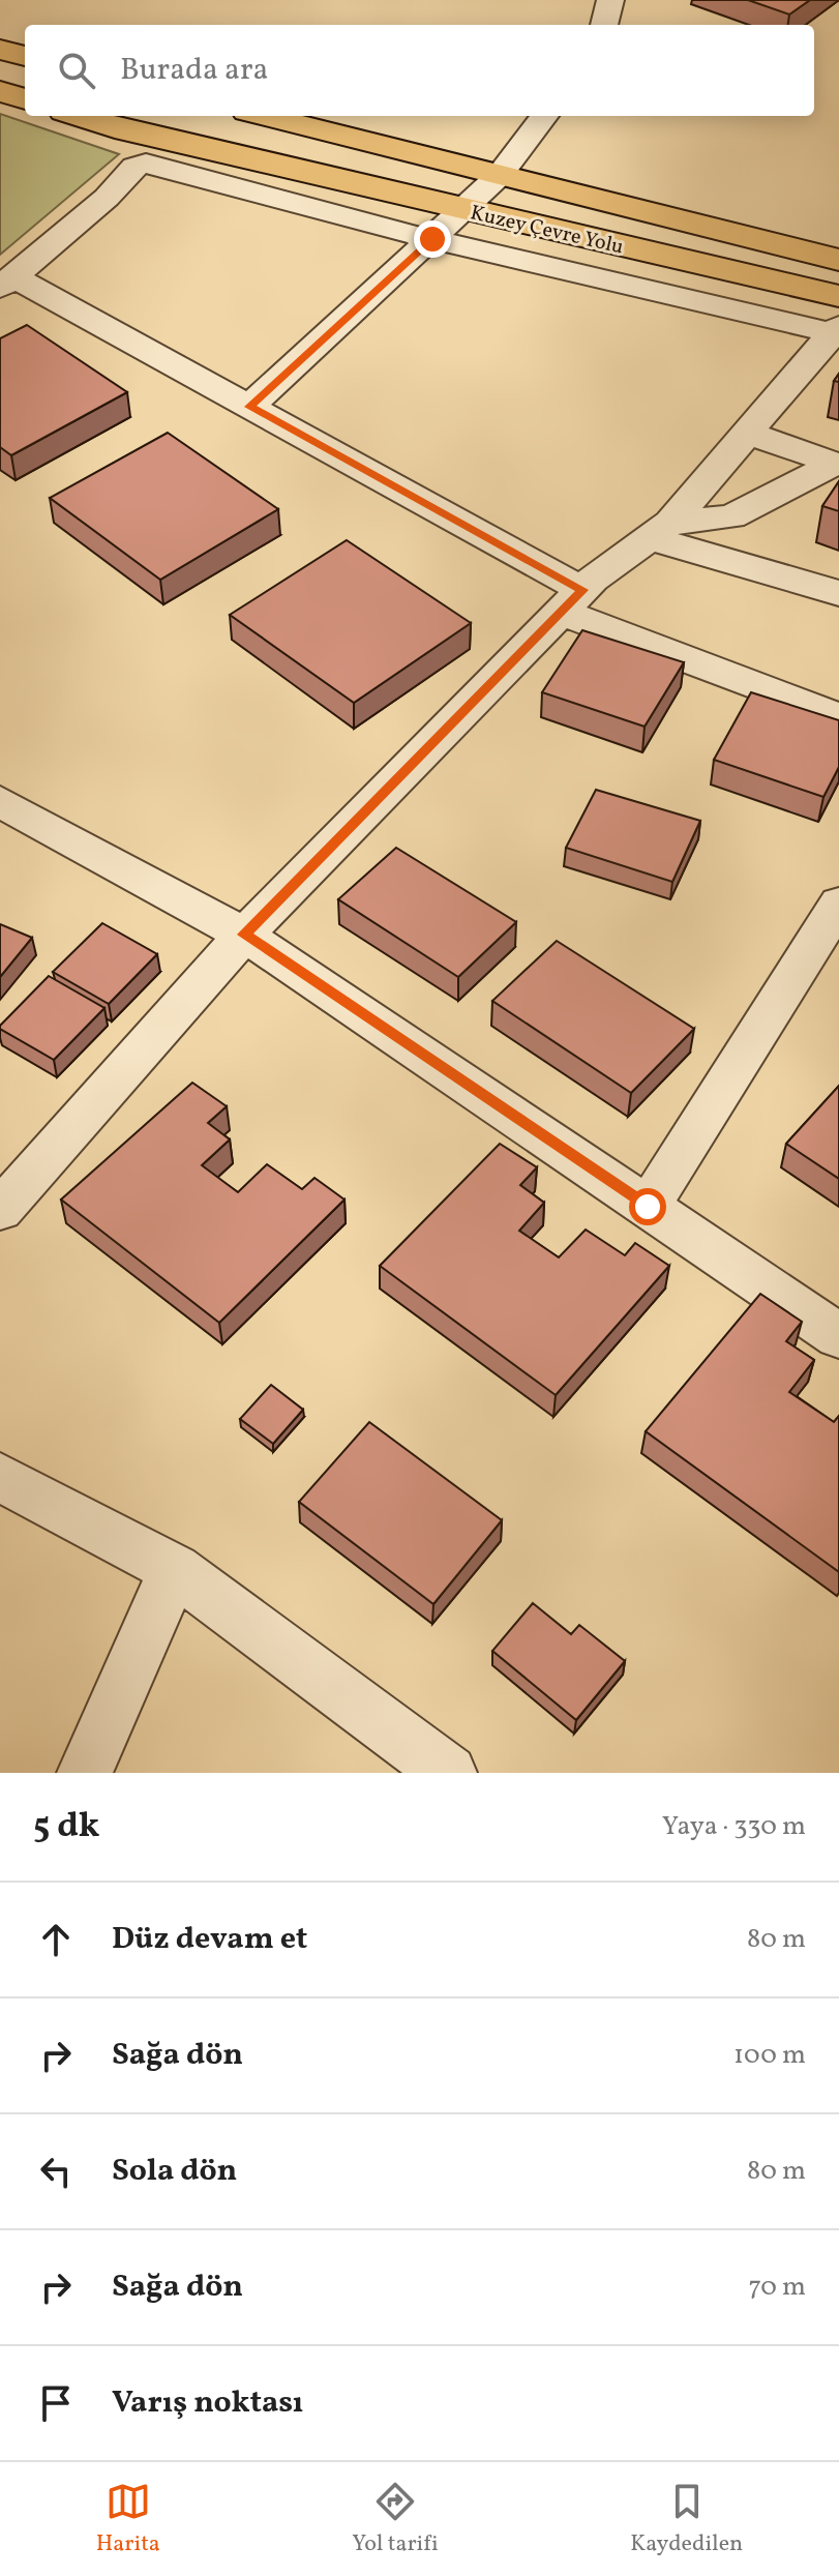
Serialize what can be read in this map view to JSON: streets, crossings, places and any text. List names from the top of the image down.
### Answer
{
  "streets": {
    "main road": ["Kuzey Çevre Yolu"]
  },
  "page": {
    "search": "Burada ara",
    "heading": ["5 dk", "Yaya · 330 m"],
    "list": [
      ["Düz devam et", "80 m"],
      ["Sağa dön", "100 m"],
      ["Sola dön", "80 m"],
      ["Sağa dön", "70 m"],
      "Varış noktası"
    ],
    "nav": ["Harita", "Yol tarifi", "Kaydedilen"]
  }
}
